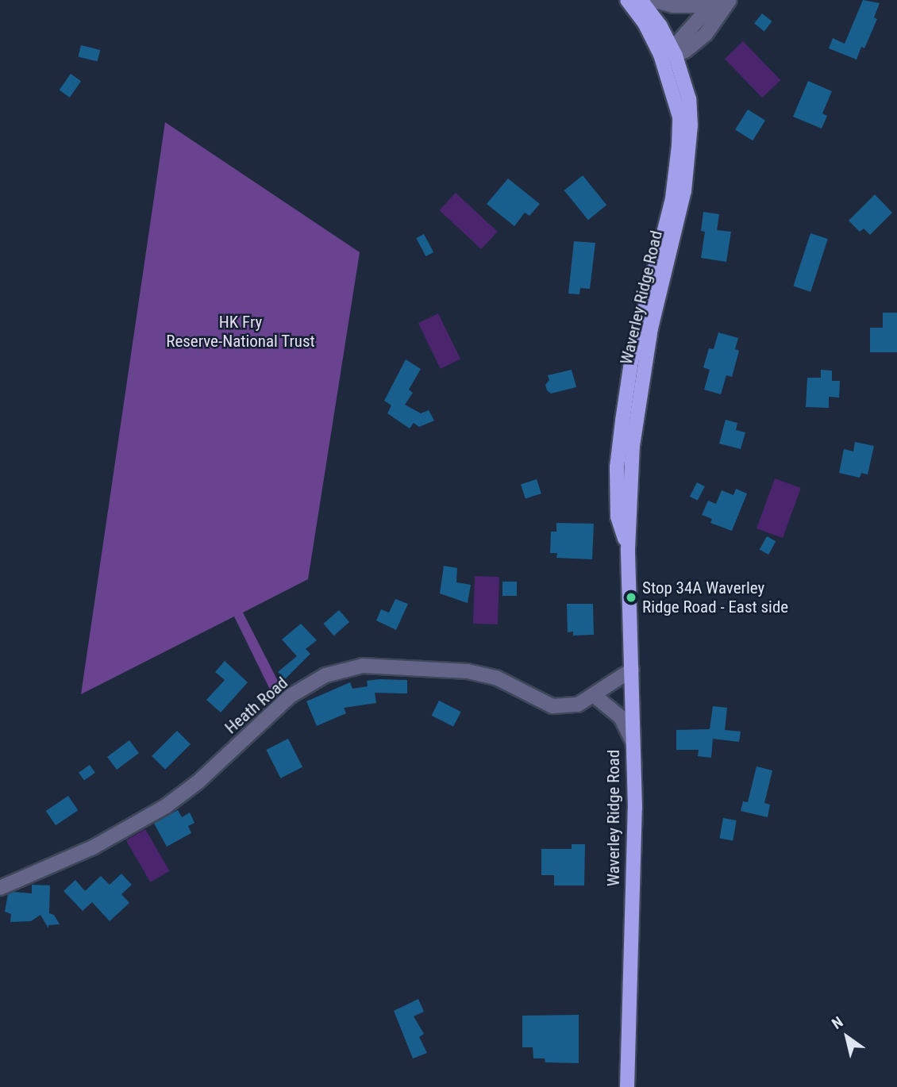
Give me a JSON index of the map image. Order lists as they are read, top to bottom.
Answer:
{
  "streets": {
    "main road": ["Waverley Ridge Road"],
    "street": ["Heath Road"]
  },
  "crossings": [
    ["Waverley Ridge Road", "Heath Road"]
  ],
  "parks": ["HK Fry Reserve-National Trust"],
  "places": ["Stop 34A Waverley Ridge Road - East side"],
  "north": "top left"
}
